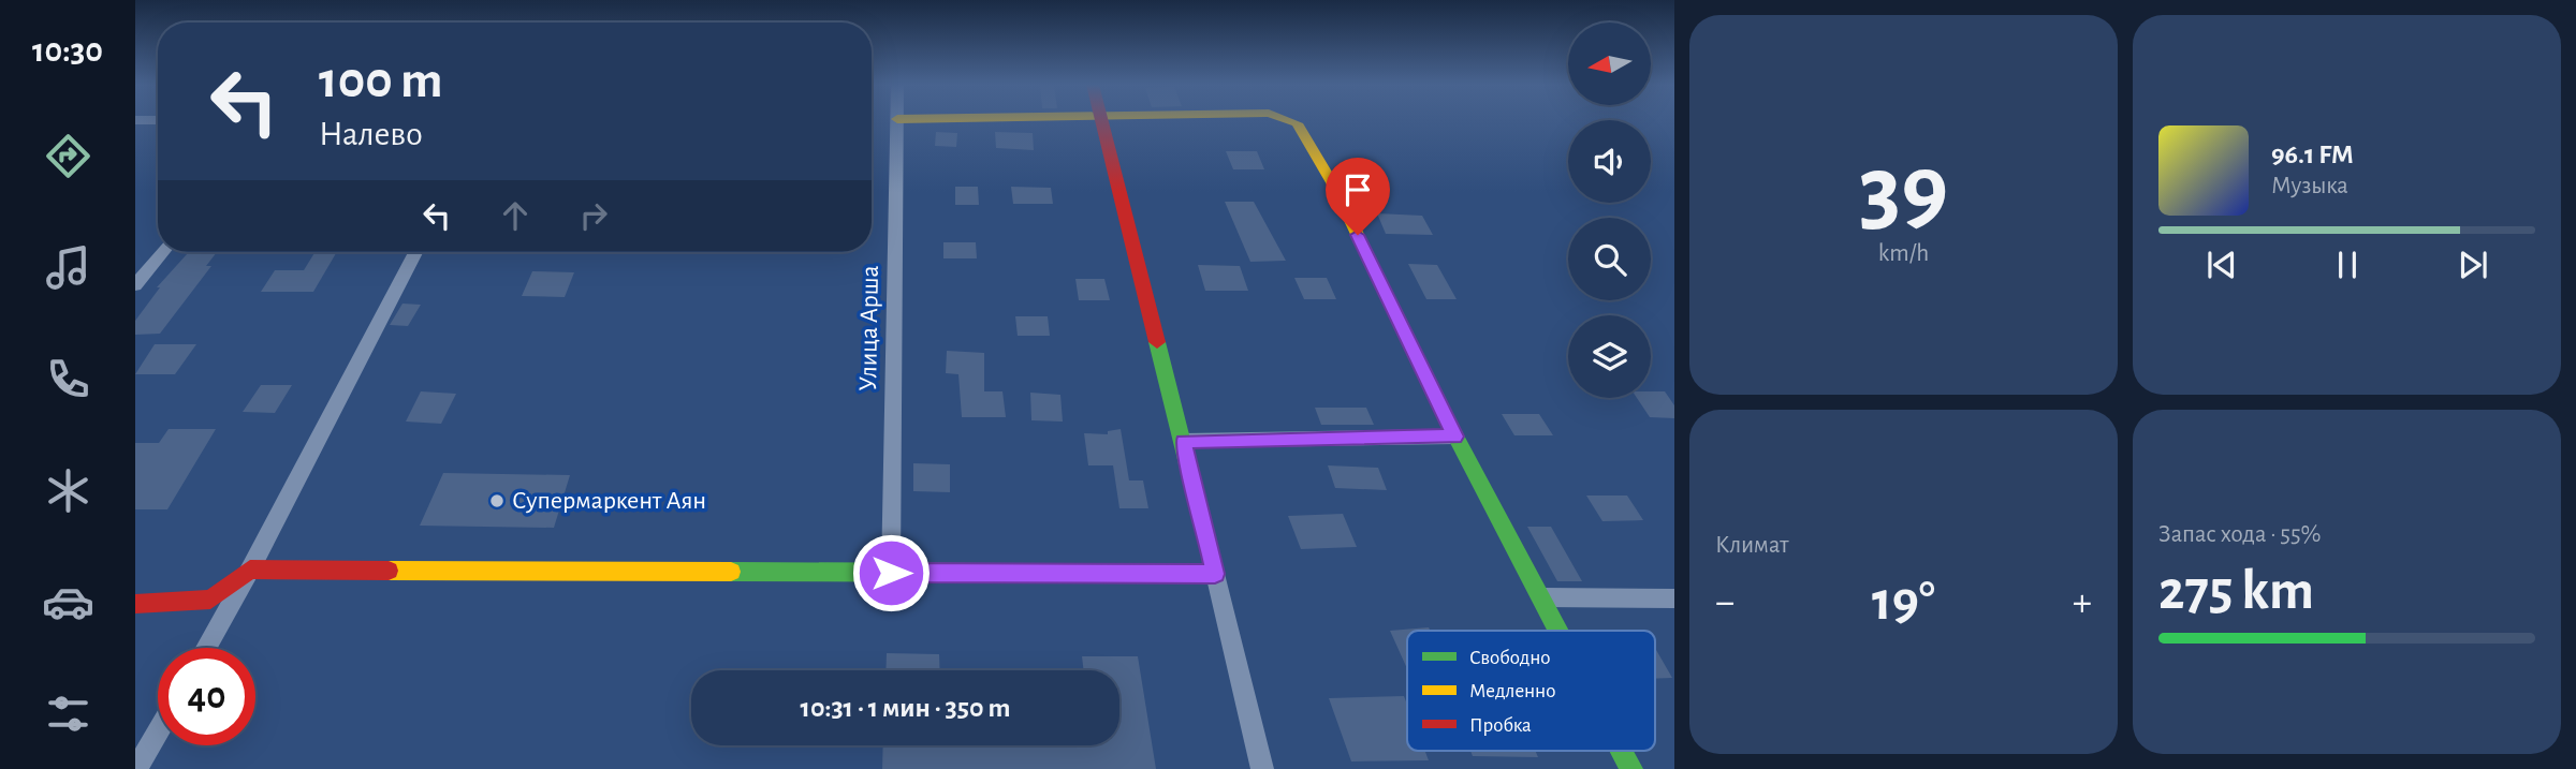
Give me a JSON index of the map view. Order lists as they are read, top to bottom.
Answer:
{
  "streets": {
    "street": ["Улица Арша"]
  },
  "places": ["Супермаркент Аян"],
  "legend": ["Свободно", "Медленно", "Пробка"],
  "north": "left",
  "page": {
    "tabs": "10:30",
    "tile": [
      ["39", "km/h"],
      "Климат",
      ["Запас хода · 55%", "275 km"]
    ],
    "turn": ["100 m", "Налево"],
    "song": ["96.1 FM", "Музыка"],
    "heat": ["−", "19°", "+"],
    "limit": "40",
    "trip": "10:31 · 1 мин · 350 m"
  }
}
